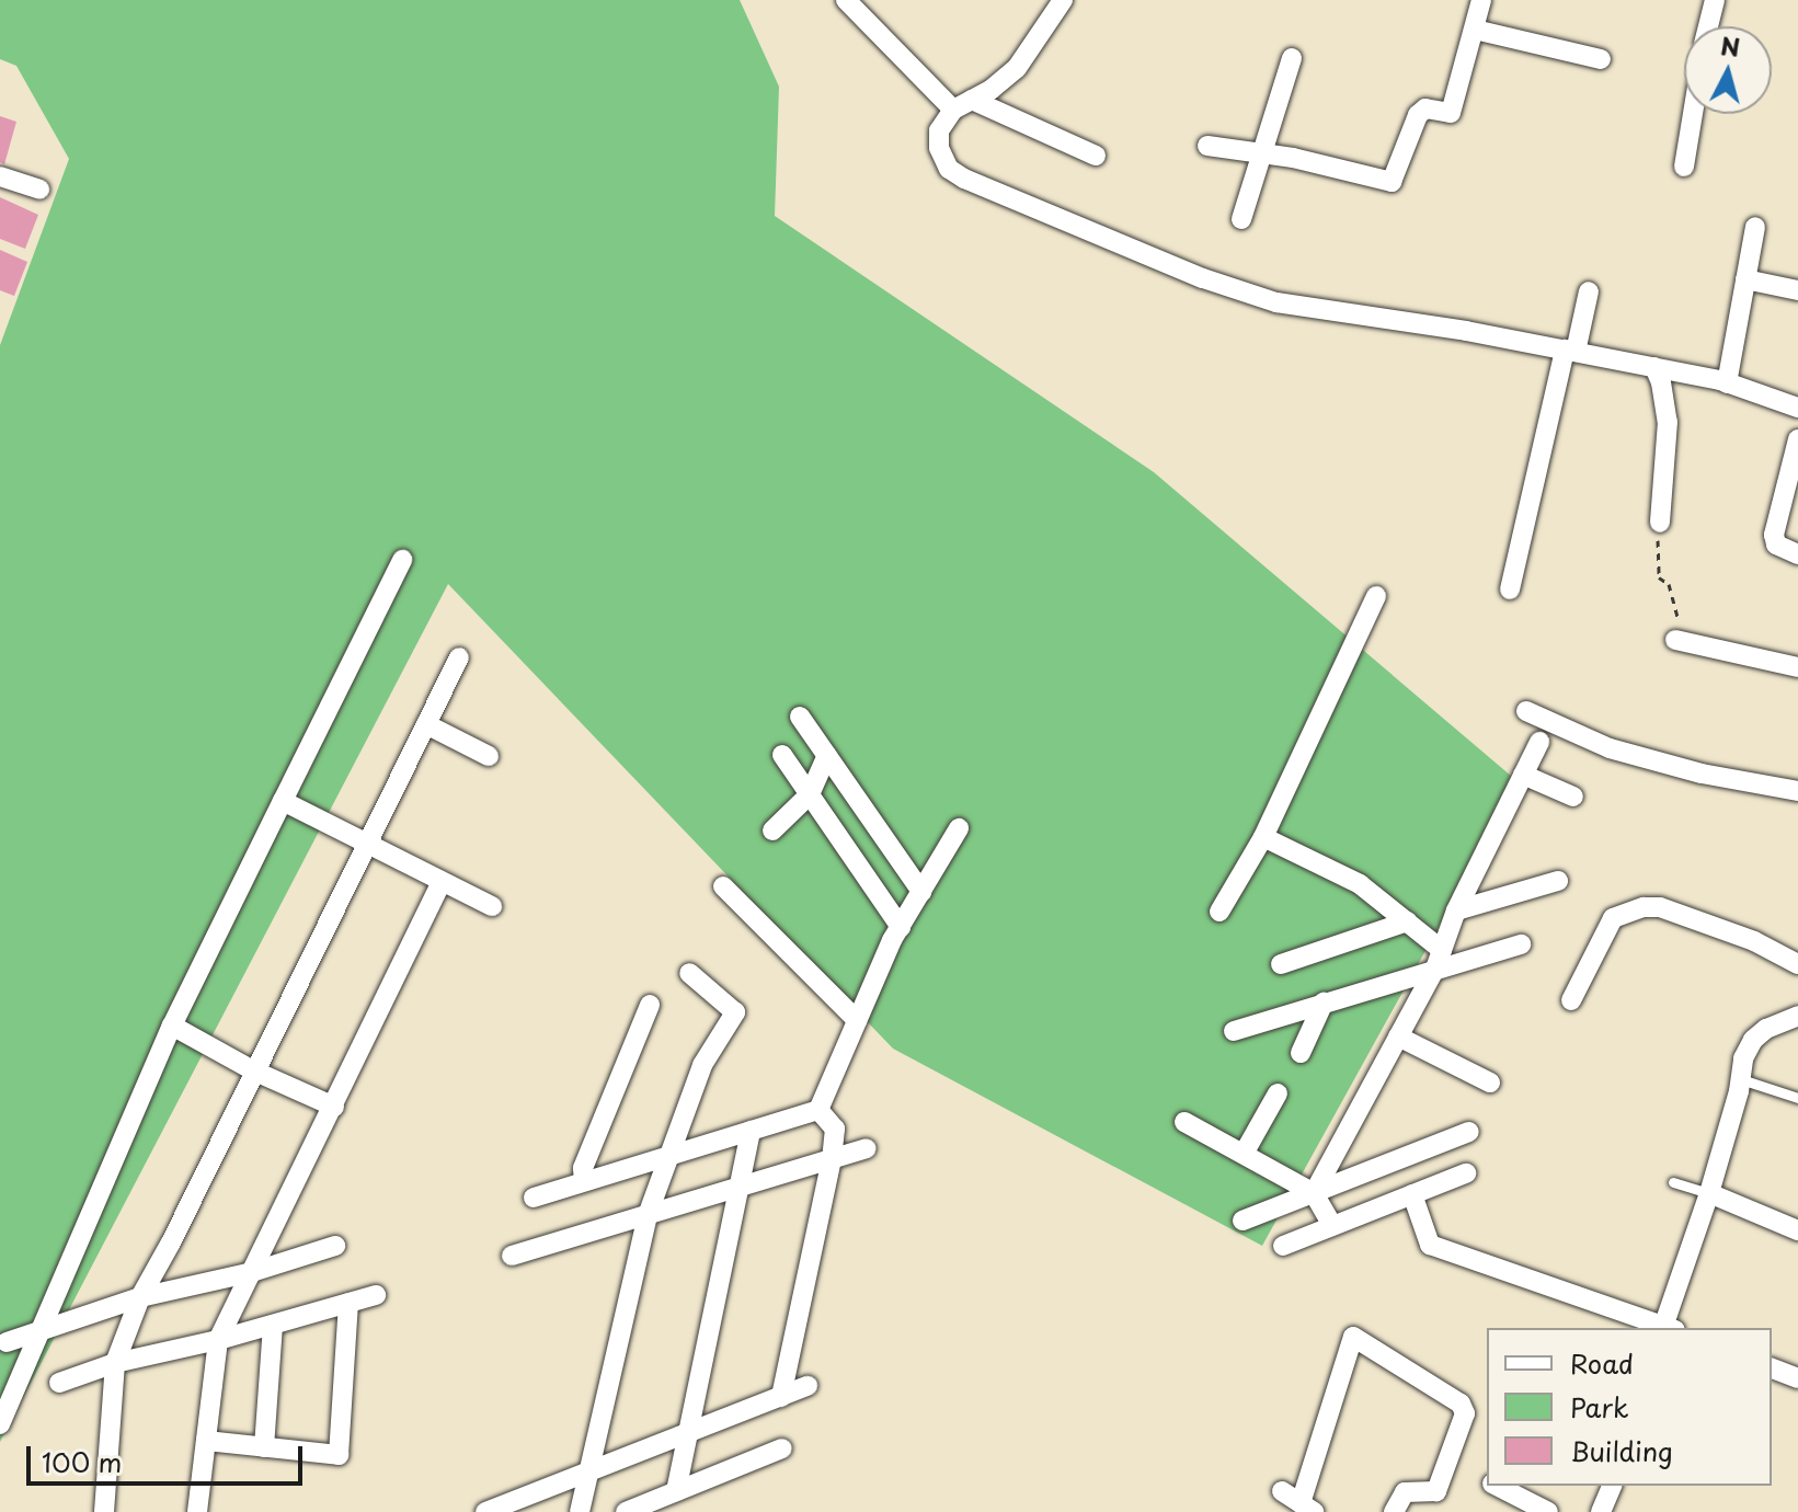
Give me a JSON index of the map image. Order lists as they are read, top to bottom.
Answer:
{
  "legend": ["Road", "Park", "Building"],
  "scale_bar": "100 m",
  "north": "top"
}
